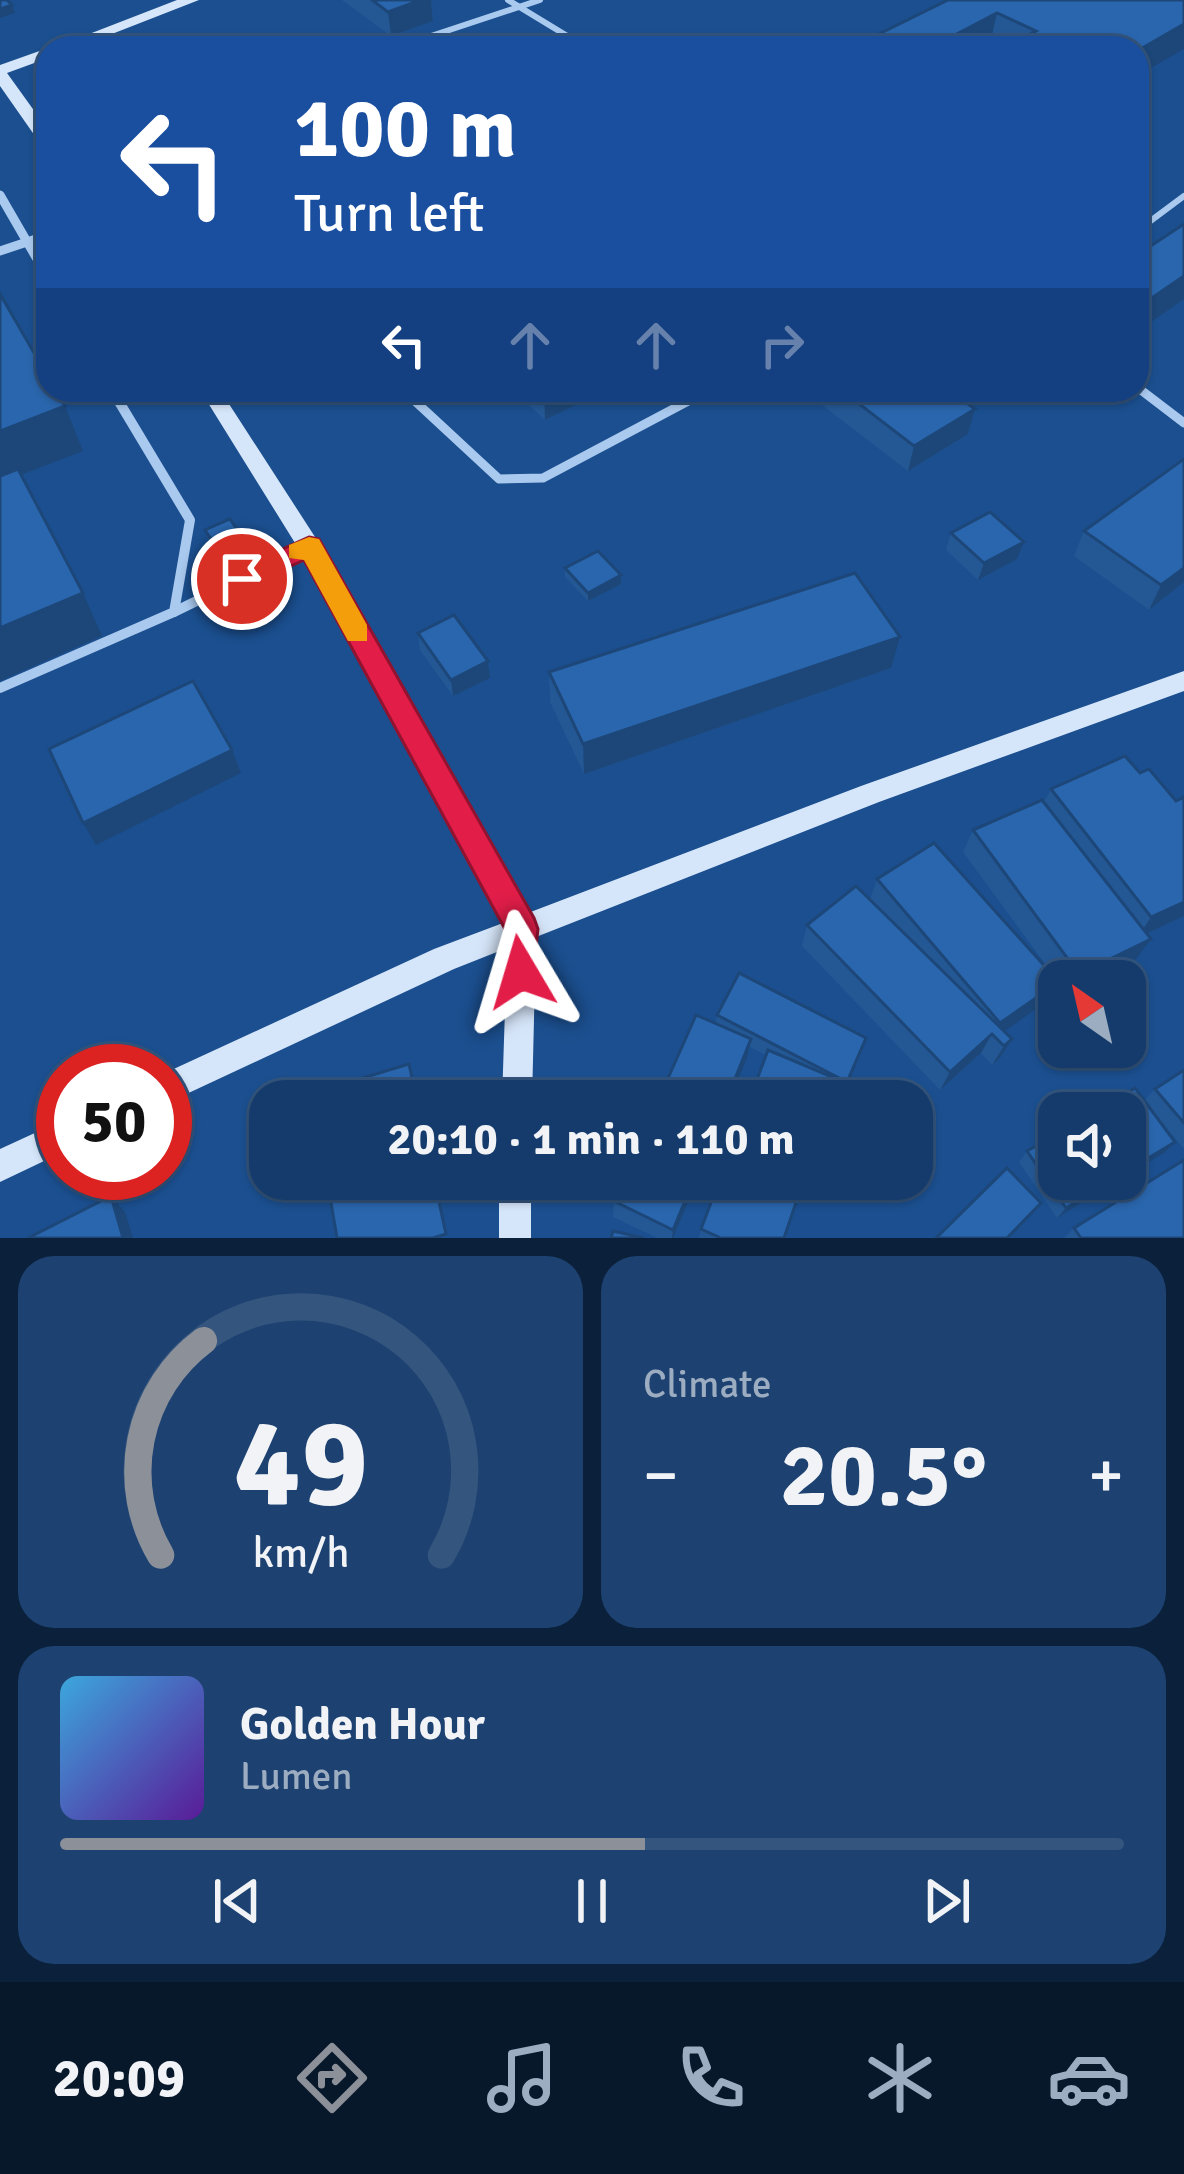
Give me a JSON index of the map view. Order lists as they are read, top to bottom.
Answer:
{
  "north": "top left",
  "page": {
    "turn": ["100 m", "Turn left"],
    "limit": "50",
    "trip": "20:10 · 1 min · 110 m",
    "tile": "Climate",
    "heat": ["−", "20.5°", "+"],
    "song": ["Golden Hour", "Lumen"],
    "tabs": "20:09",
    "gauge": ["49", "km/h"]
  }
}
